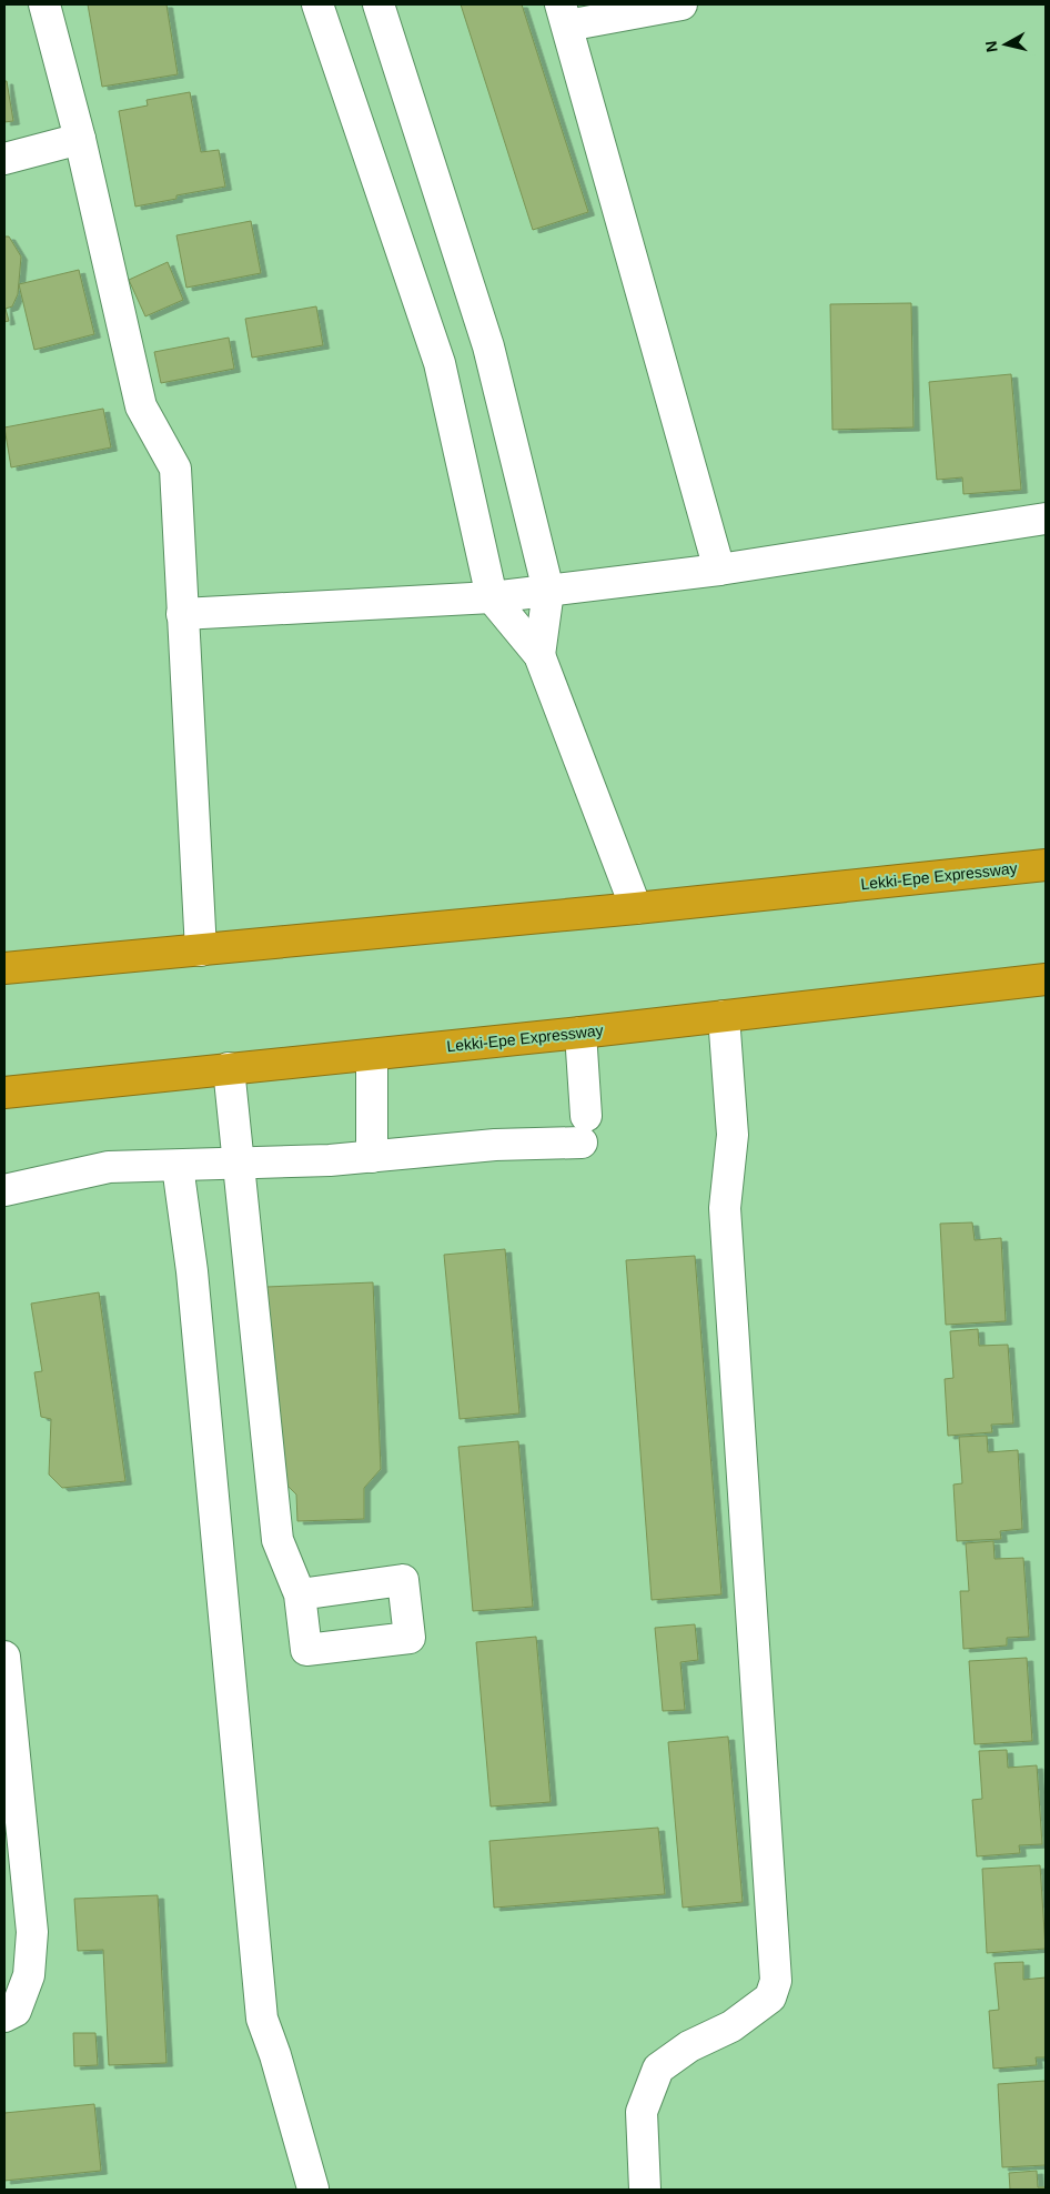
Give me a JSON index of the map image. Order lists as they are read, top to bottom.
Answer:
{
  "streets": {
    "highway": ["Lekki-Epe Expressway"]
  },
  "north": "left"
}
